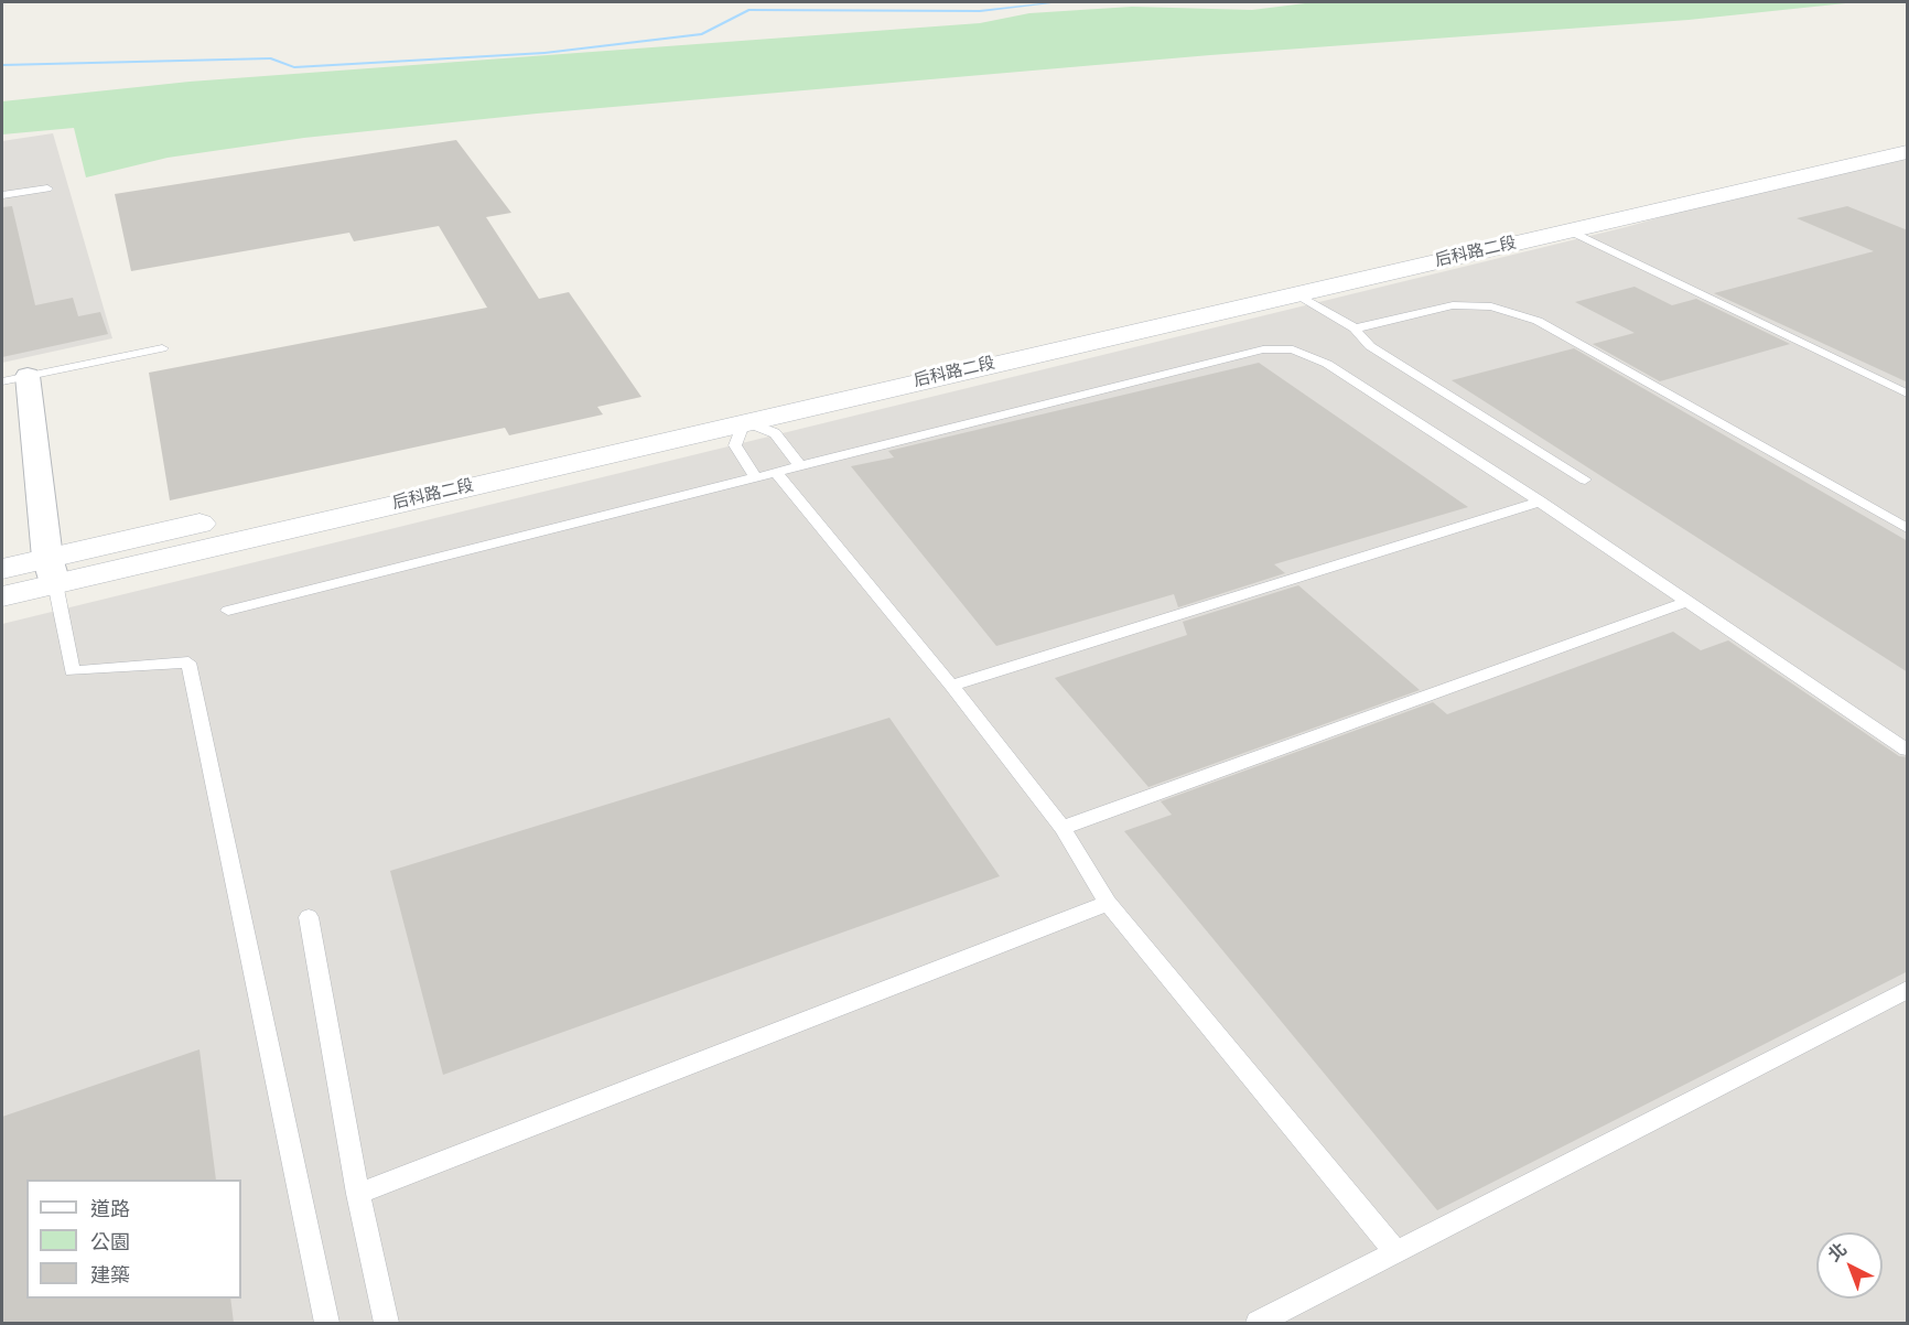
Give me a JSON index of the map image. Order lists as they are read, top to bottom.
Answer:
{
  "streets": {
    "street": ["后科路二段"]
  },
  "legend": ["道路", "公園", "建築"],
  "north": "top left"
}
